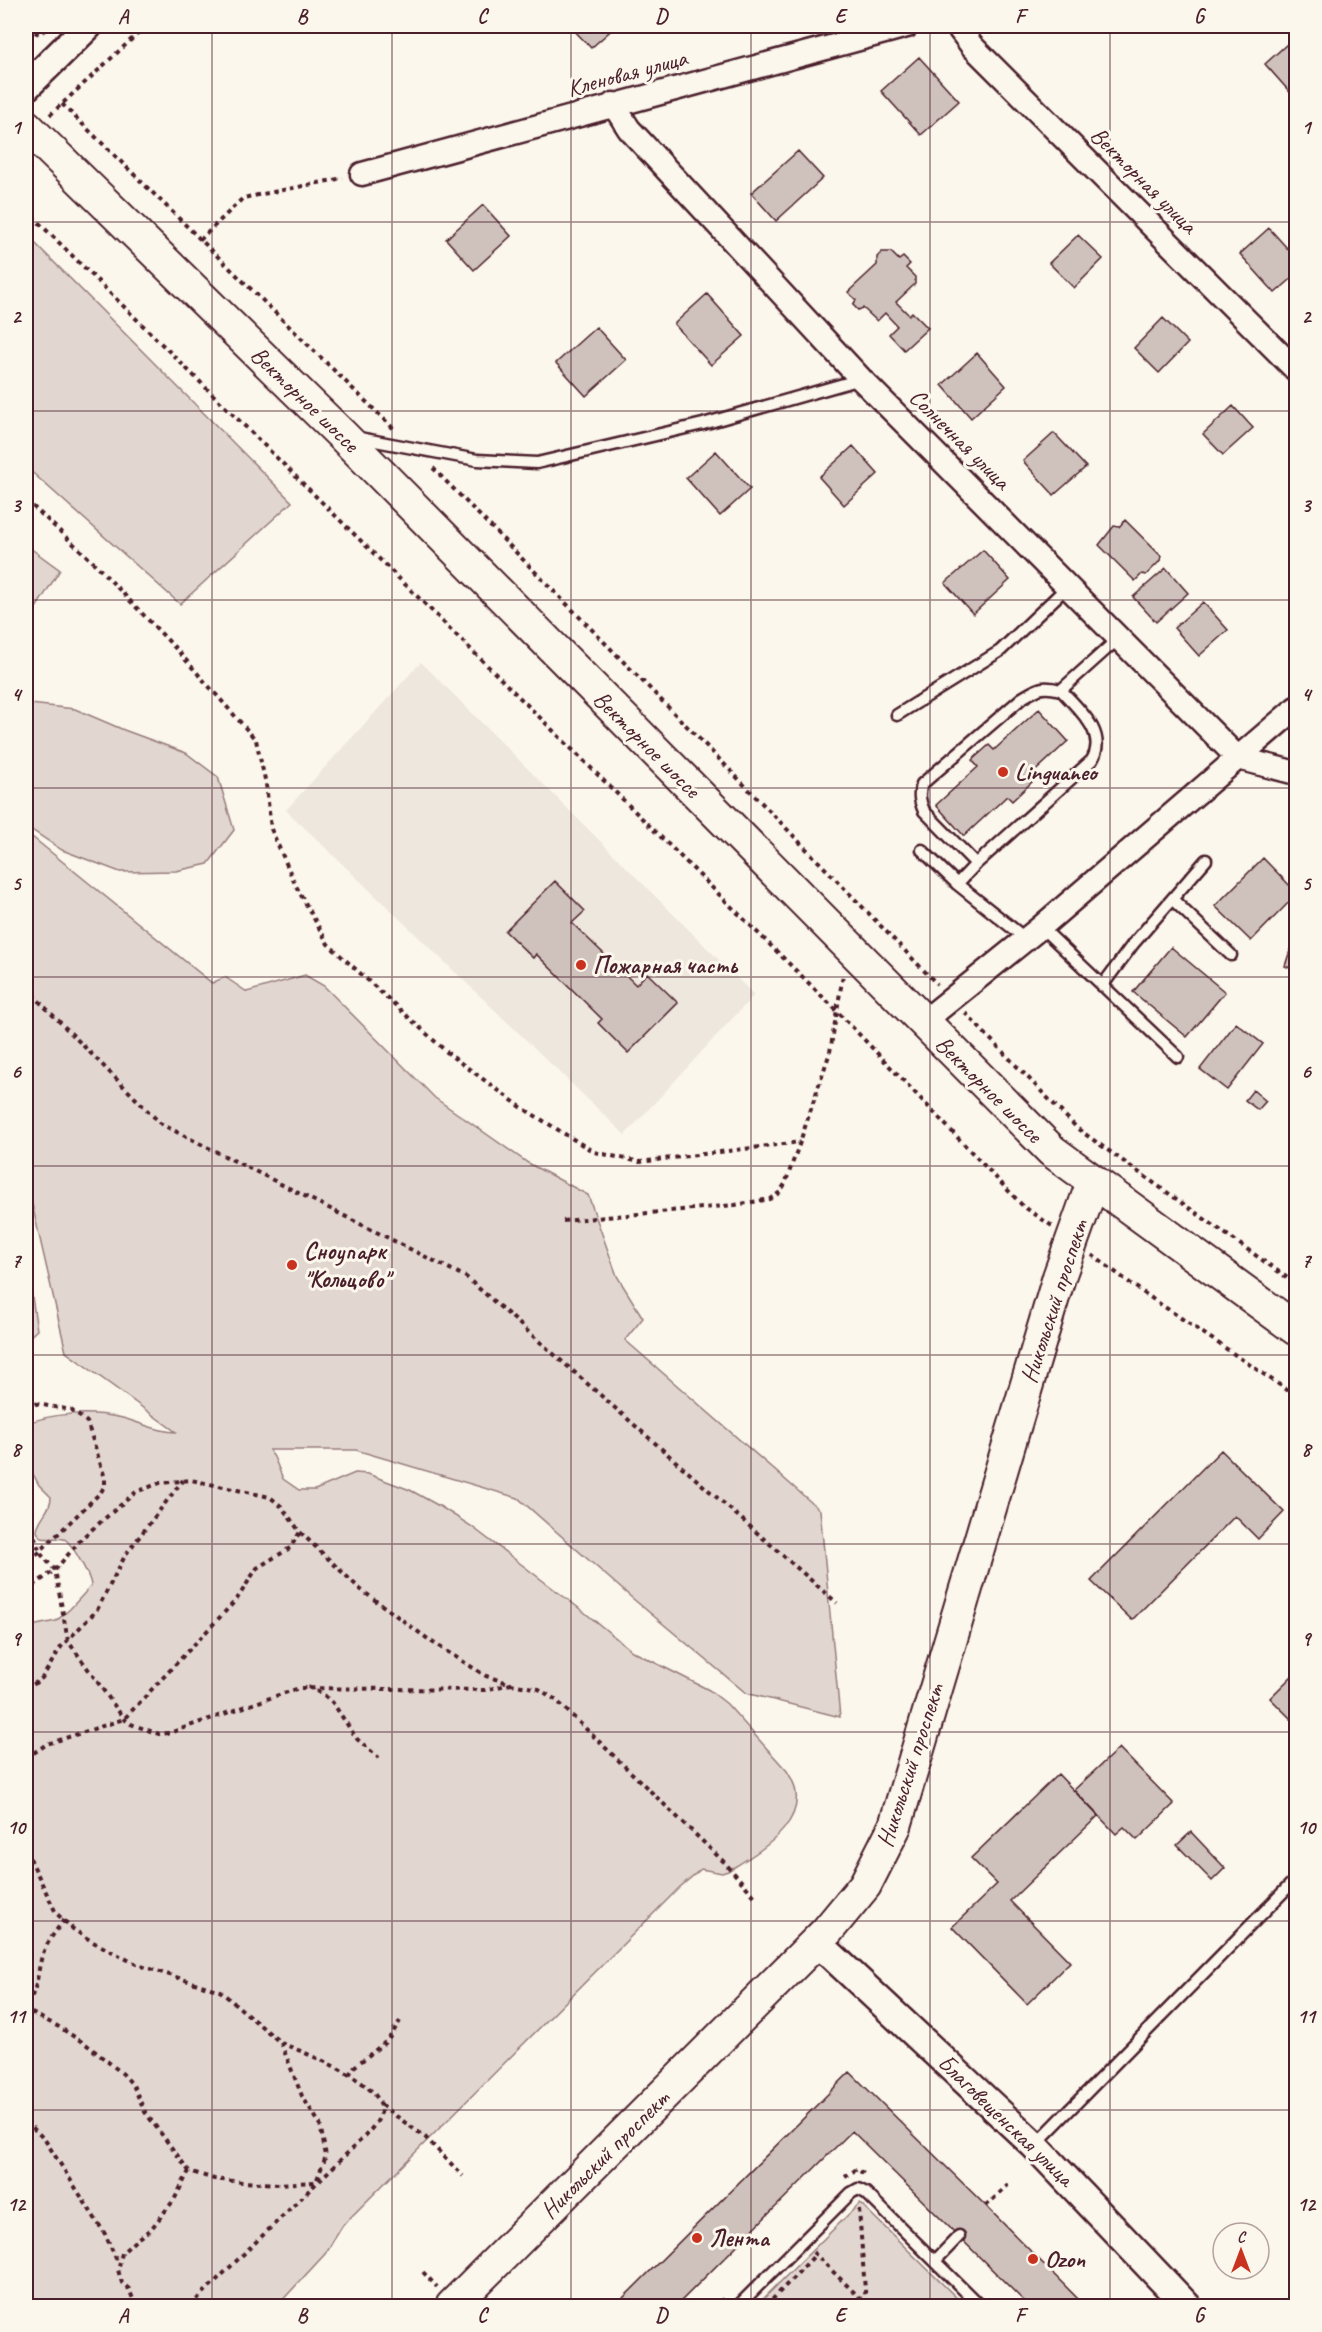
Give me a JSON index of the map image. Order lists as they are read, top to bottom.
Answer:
{
  "streets": {
    "main road": ["Векторное шоссе", "Никольский проспект"],
    "street": [
      "Кленовая улица",
      "Векторная улица",
      "Солнечная улица",
      "Благовещенская улица"
    ]
  },
  "crossings": [
    ["Кленовая улица", "Солнечная улица"],
    ["Векторное шоссе", "Никольский проспект"],
    ["Никольский проспект", "Благовещенская улица"]
  ],
  "places": [
    "Linguaneo",
    "Пожарная часть",
    "Сноупарк \"Кольцово\"",
    "Лента",
    "Ozon"
  ],
  "north": "top",
  "grid": {
    "columns": [
      "A",
      "B",
      "C",
      "D",
      "E",
      "F",
      "G"
    ],
    "rows": [
      "1",
      "2",
      "3",
      "4",
      "5",
      "6",
      "7",
      "8",
      "9",
      "10",
      "11",
      "12"
    ]
  }
}
